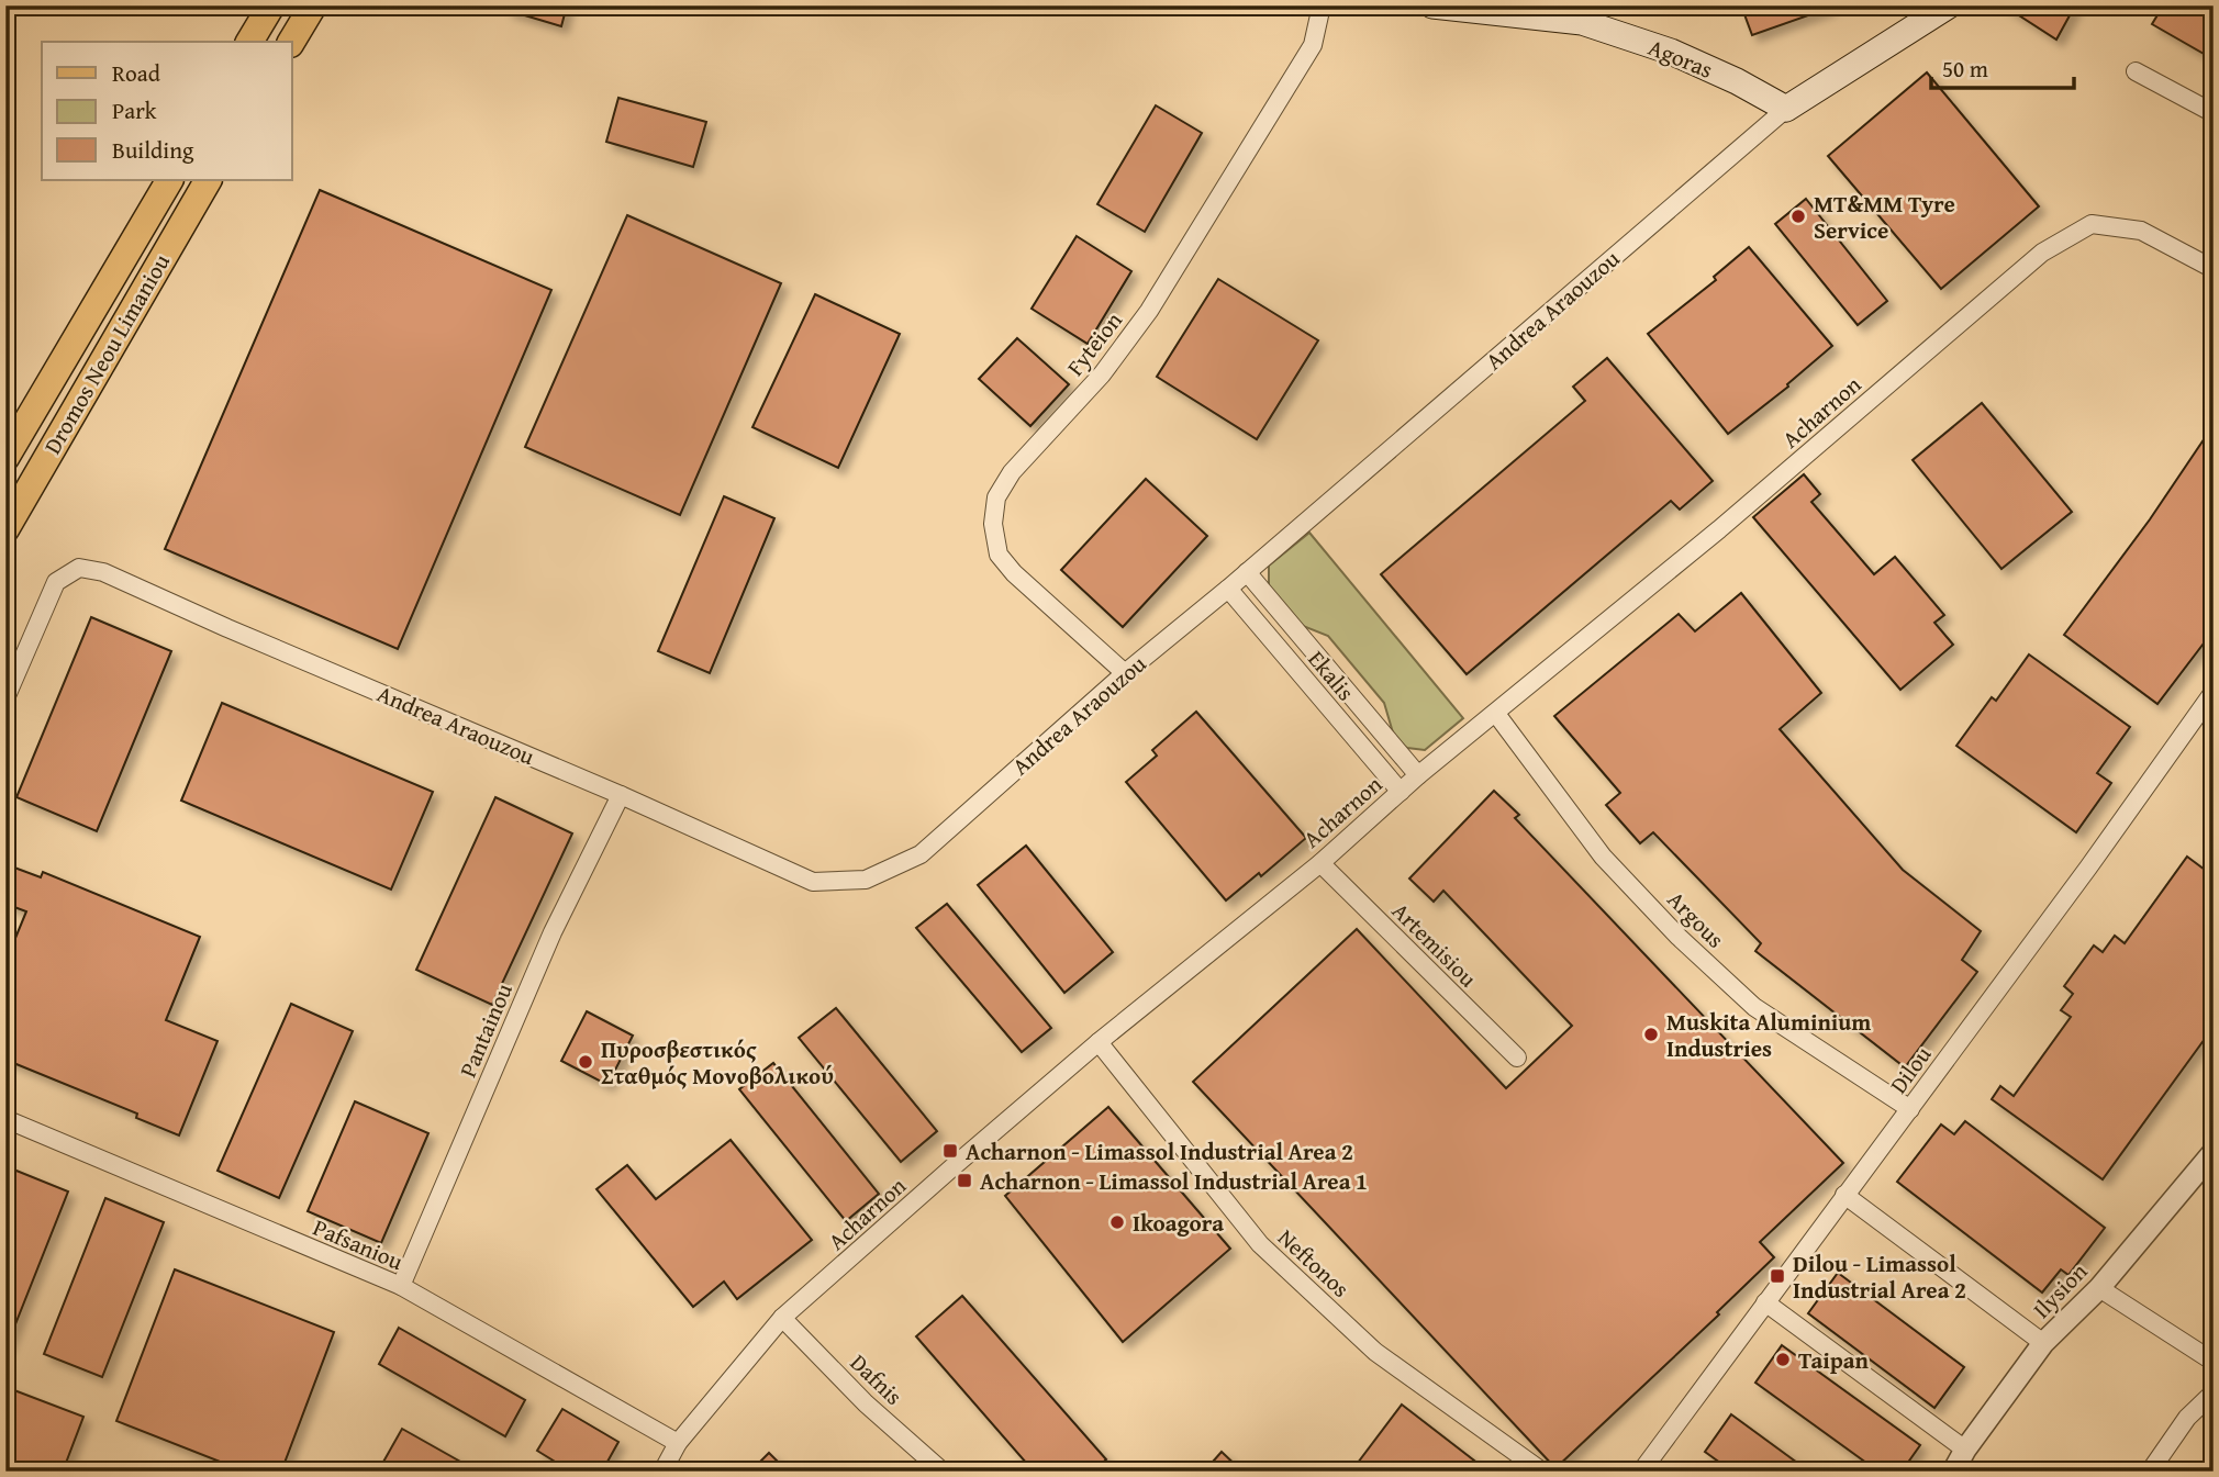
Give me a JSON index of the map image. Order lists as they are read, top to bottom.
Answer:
{
  "streets": {
    "main road": ["Agoras", "Andrea Araouzou", "Dromos Neou Limaniou"],
    "street": [
      "Fyteion",
      "Acharnon",
      "Ekalis",
      "Argous",
      "Artemisiou",
      "Pantainou",
      "Dilou",
      "Pafsaniou",
      "Neftonos",
      "Ilysion",
      "Dafnis"
    ]
  },
  "crossings": [
    ["Agoras", "Andrea Araouzou"],
    ["Andrea Araouzou", "Fyteion"],
    ["Andrea Araouzou", "Ekalis"],
    ["Andrea Araouzou", "Pantainou"],
    ["Acharnon", "Ekalis"],
    ["Acharnon", "Argous"],
    ["Acharnon", "Artemisiou"],
    ["Acharnon", "Pafsaniou"],
    ["Acharnon", "Neftonos"],
    ["Acharnon", "Dafnis"],
    ["Argous", "Dilou"],
    ["Pantainou", "Pafsaniou"]
  ],
  "places": {
    "other": [
      "MT&MM Tyre Service",
      "Muskita Aluminium Industries",
      "Πυροσβεστικός Σταθμός Μονοβολικού",
      "Ikoagora",
      "Taipan"
    ],
    "transit": ["Acharnon - Limassol Industrial Area 2", "Acharnon - Limassol Industrial Area 1", "Dilou - Limassol Industrial Area 2"]
  },
  "legend": ["Road", "Park", "Building"],
  "scale_bar": "50 m"
}
